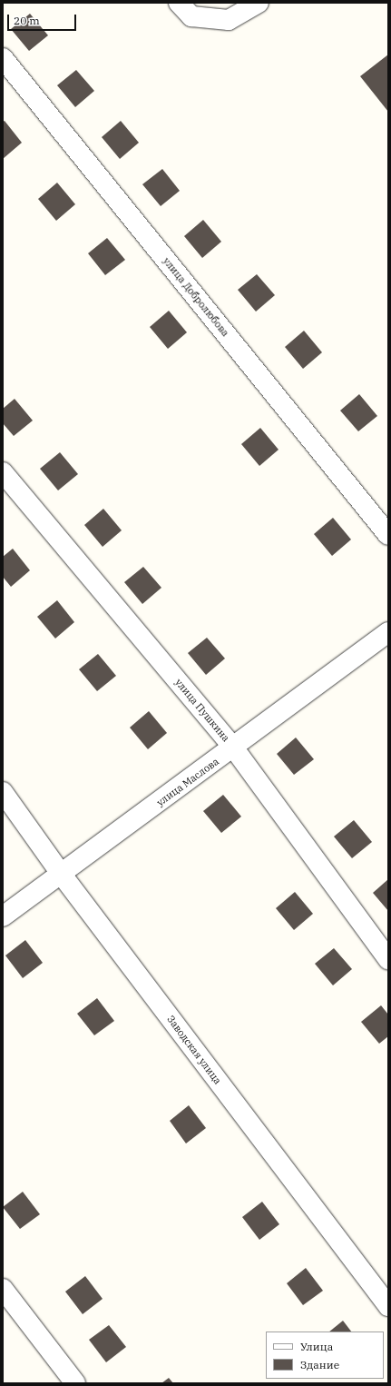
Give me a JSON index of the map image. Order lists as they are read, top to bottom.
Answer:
{
  "streets": {
    "street": [
      "улица Добролюбова",
      "улица Пушкина",
      "улица Маслова",
      "Заводская улица"
    ]
  },
  "crossings": [
    ["улица Пушкина", "улица Маслова"],
    ["улица Маслова", "Заводская улица"]
  ],
  "legend": ["Улица", "Здание"],
  "scale_bar": "20 m"
}
